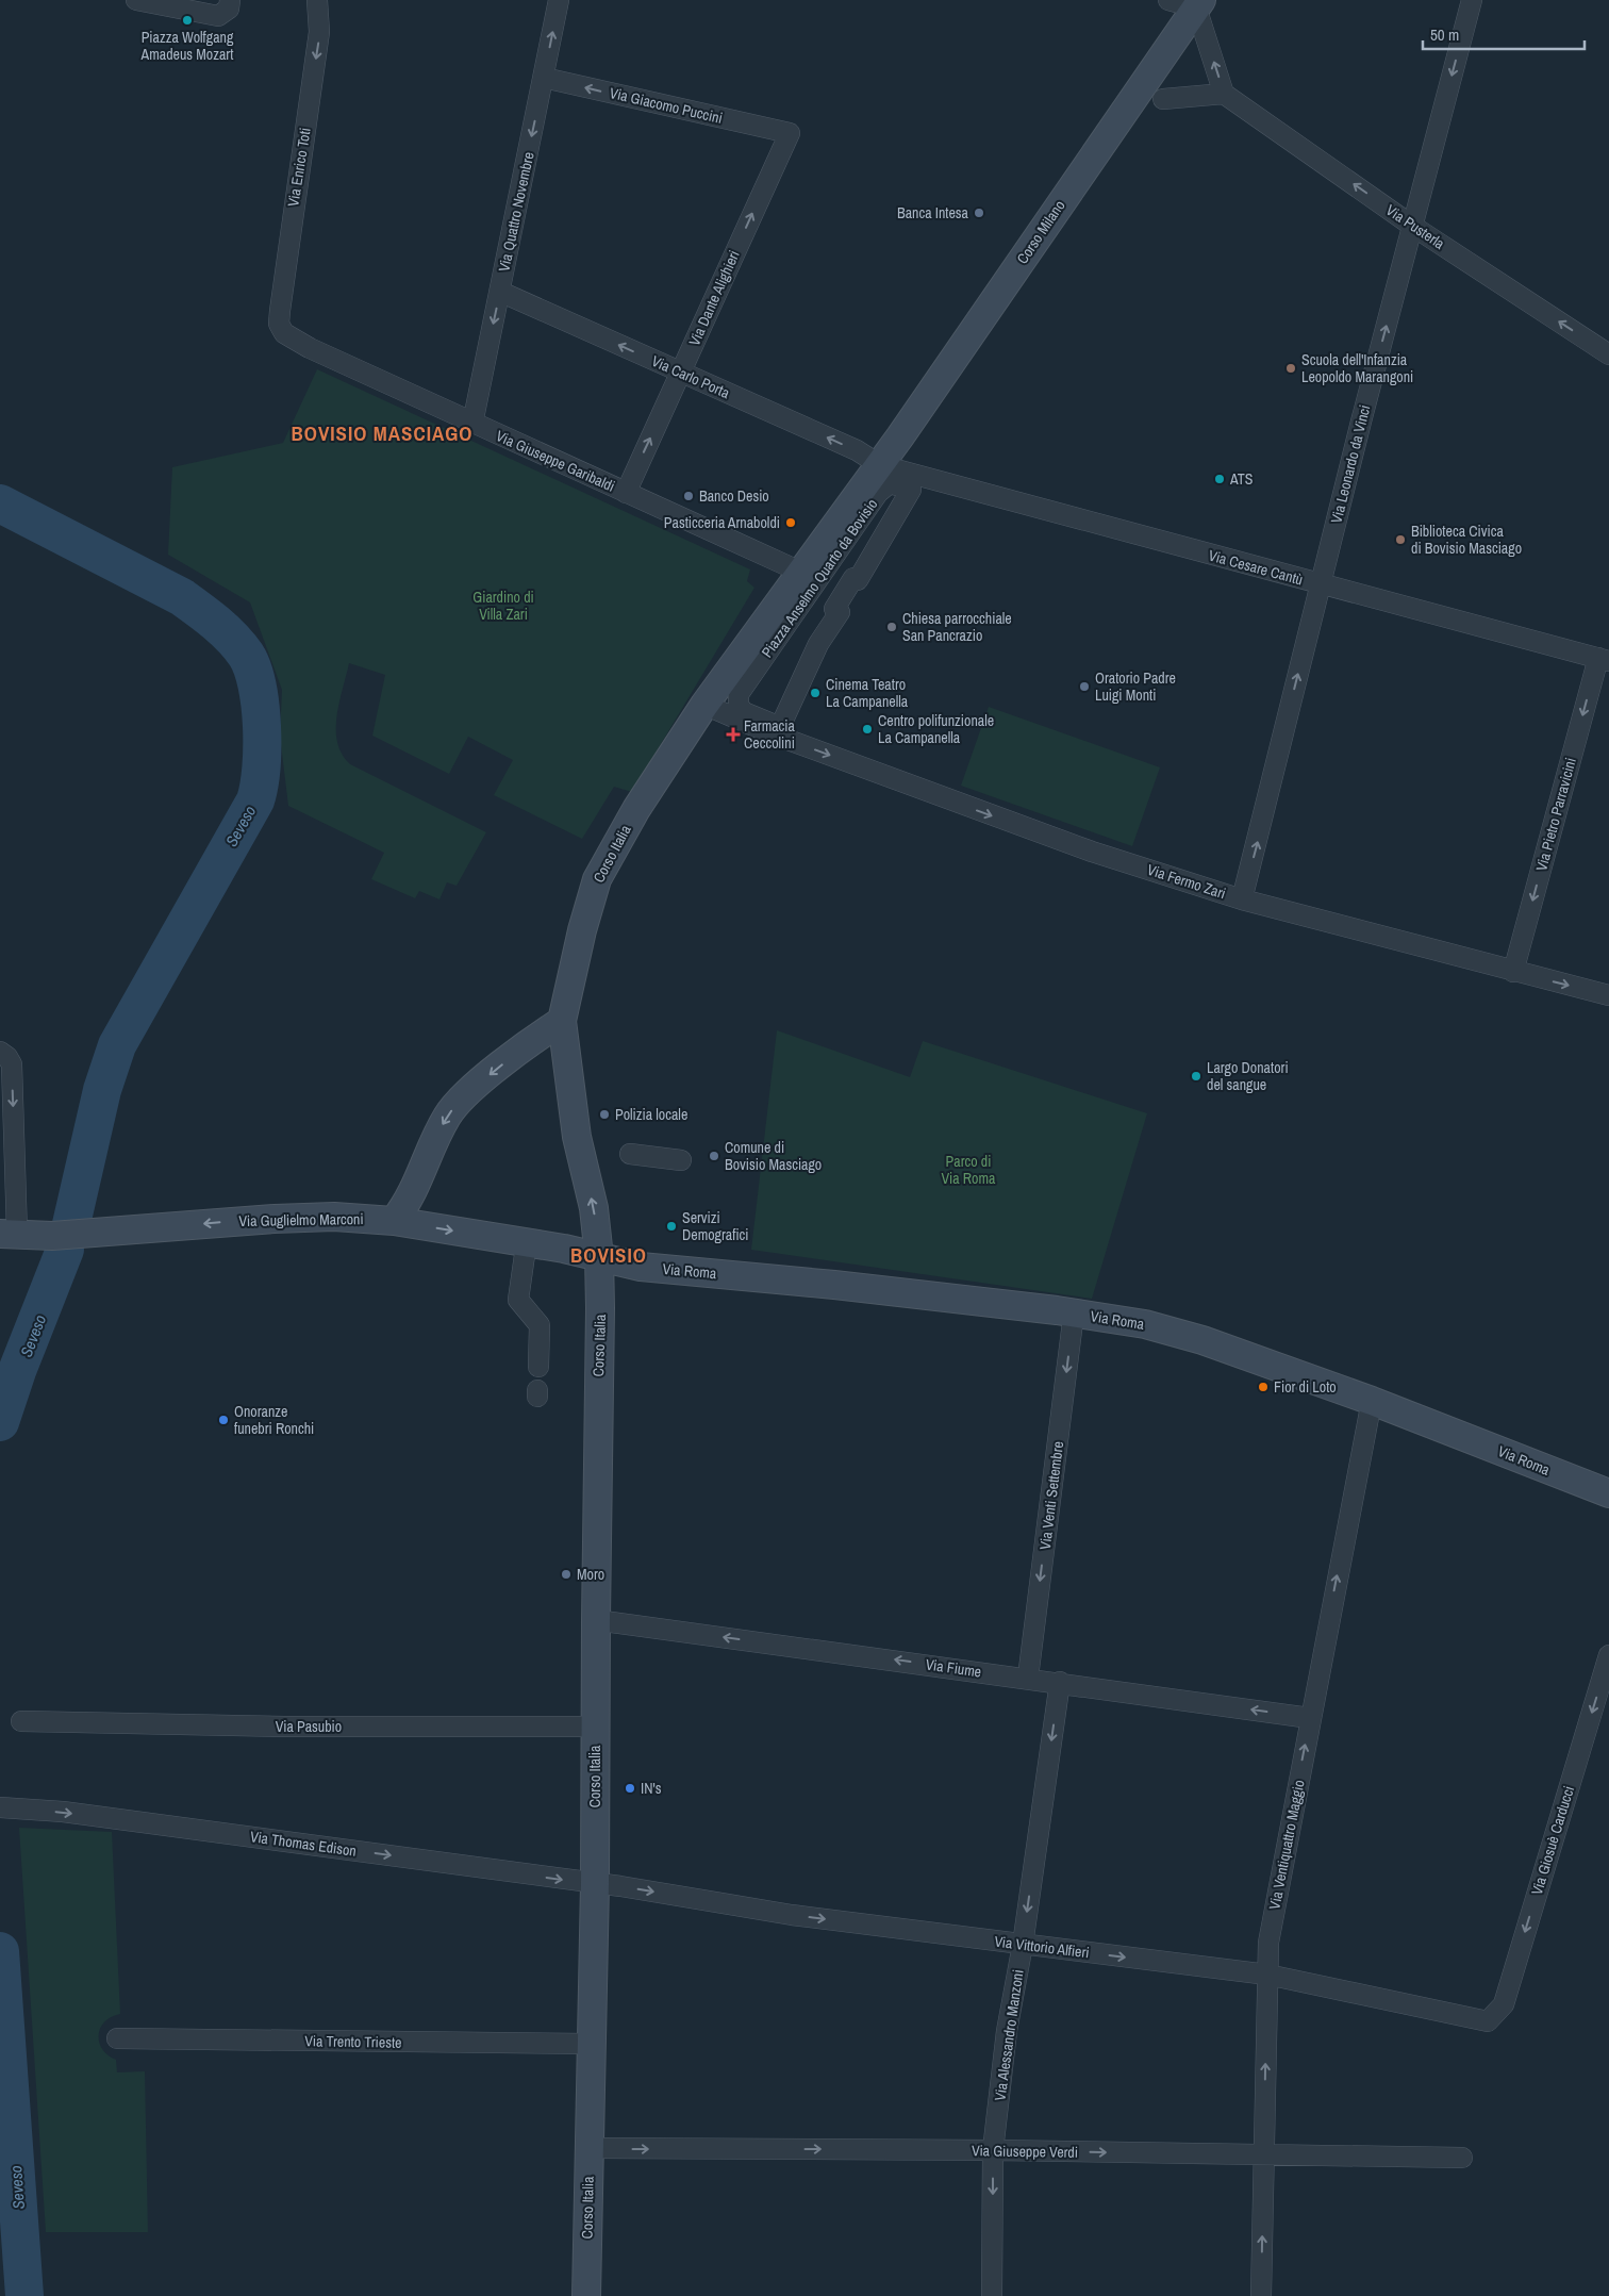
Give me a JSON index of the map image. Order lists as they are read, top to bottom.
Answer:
{
  "streets": {
    "street": [
      "Via Giacomo Puccini",
      "Via Enrico Toti",
      "Via Quattro Novembre",
      "Via Pusterla",
      "Corso Milano",
      "Via Dante Alighieri",
      "Via Carlo Porta",
      "Via Giuseppe Garibaldi",
      "Via Leonardo da Vinci",
      "Via Cesare Cantù",
      "Piazza Anselmo Quarto da Bovisio",
      "Via Pietro Parravicini",
      "Corso Italia",
      "Via Fermo Zari",
      "Via Guglielmo Marconi",
      "Via Roma",
      "Via Venti Settembre",
      "Via Fiume",
      "Via Pasubio",
      "Via Giosuè Carducci",
      "Via Thomas Edison",
      "Via Ventiquattro Maggio",
      "Via Vittorio Alfieri",
      "Via Alessandro Manzoni",
      "Via Trento Trieste",
      "Via Giuseppe Verdi"
    ]
  },
  "crossings": [
    ["Via Giacomo Puccini", "Via Quattro Novembre"],
    ["Via Giacomo Puccini", "Via Dante Alighieri"],
    ["Via Enrico Toti", "Via Giuseppe Garibaldi"],
    ["Via Quattro Novembre", "Via Carlo Porta"],
    ["Via Quattro Novembre", "Via Giuseppe Garibaldi"],
    ["Via Pusterla", "Via Leonardo da Vinci"],
    ["Corso Milano", "Via Carlo Porta"],
    ["Corso Milano", "Via Cesare Cantù"],
    ["Corso Milano", "Piazza Anselmo Quarto da Bovisio"],
    ["Via Dante Alighieri", "Via Carlo Porta"],
    ["Via Dante Alighieri", "Via Giuseppe Garibaldi"],
    ["Via Carlo Porta", "Via Cesare Cantù"],
    ["Via Carlo Porta", "Piazza Anselmo Quarto da Bovisio"],
    ["Via Giuseppe Garibaldi", "Piazza Anselmo Quarto da Bovisio"],
    ["Via Leonardo da Vinci", "Via Cesare Cantù"],
    ["Via Leonardo da Vinci", "Via Fermo Zari"],
    ["Via Cesare Cantù", "Piazza Anselmo Quarto da Bovisio"],
    ["Via Cesare Cantù", "Via Pietro Parravicini"],
    ["Piazza Anselmo Quarto da Bovisio", "Corso Italia"],
    ["Piazza Anselmo Quarto da Bovisio", "Via Fermo Zari"],
    ["Via Pietro Parravicini", "Via Fermo Zari"],
    ["Corso Italia", "Via Guglielmo Marconi"],
    ["Corso Italia", "Via Roma"],
    ["Corso Italia", "Via Fiume"],
    ["Corso Italia", "Via Pasubio"],
    ["Corso Italia", "Via Thomas Edison"],
    ["Corso Italia", "Via Vittorio Alfieri"],
    ["Corso Italia", "Via Trento Trieste"],
    ["Corso Italia", "Via Giuseppe Verdi"],
    ["Via Guglielmo Marconi", "Via Roma"],
    ["Via Roma", "Via Venti Settembre"],
    ["Via Roma", "Via Ventiquattro Maggio"],
    ["Via Venti Settembre", "Via Fiume"],
    ["Via Fiume", "Via Ventiquattro Maggio"],
    ["Via Fiume", "Via Alessandro Manzoni"],
    ["Via Giosuè Carducci", "Via Vittorio Alfieri"],
    ["Via Thomas Edison", "Via Vittorio Alfieri"],
    ["Via Ventiquattro Maggio", "Via Vittorio Alfieri"],
    ["Via Ventiquattro Maggio", "Via Giuseppe Verdi"],
    ["Via Vittorio Alfieri", "Via Alessandro Manzoni"],
    ["Via Alessandro Manzoni", "Via Giuseppe Verdi"]
  ],
  "one_way": [
    "Via Giacomo Puccini",
    "Via Enrico Toti",
    "Via Pusterla",
    "Via Dante Alighieri",
    "Via Carlo Porta",
    "Via Pietro Parravicini",
    "Via Fermo Zari",
    "Via Venti Settembre",
    "Via Fiume",
    "Via Giosuè Carducci",
    "Via Thomas Edison",
    "Via Ventiquattro Maggio",
    "Via Vittorio Alfieri",
    "Via Alessandro Manzoni",
    "Via Giuseppe Verdi"
  ],
  "districts": ["BOVISIO MASCIAGO", "BOVISIO"],
  "water": ["Seveso"],
  "parks": ["Giardino di Villa Zari", "Parco di Via Roma"],
  "places": {
    "other": [
      "Piazza Wolfgang Amadeus Mozart",
      "Banca Intesa",
      "Scuola dell'Infanzia Leopoldo Marangoni",
      "ATS",
      "Banco Desio",
      "Pasticceria Arnaboldi",
      "Biblioteca Civica di Bovisio Masciago",
      "Chiesa parrocchiale San Pancrazio",
      "Oratorio Padre Luigi Monti",
      "Cinema Teatro La Campanella",
      "Centro polifunzionale La Campanella",
      "Largo Donatori del sangue",
      "Polizia locale",
      "Comune di Bovisio Masciago",
      "Servizi Demografici",
      "Fior di Loto",
      "Onoranze funebri Ronchi",
      "Moro",
      "IN's"
    ],
    "health": ["Farmacia Ceccolini"]
  },
  "scale_bar": "50 m"
}
